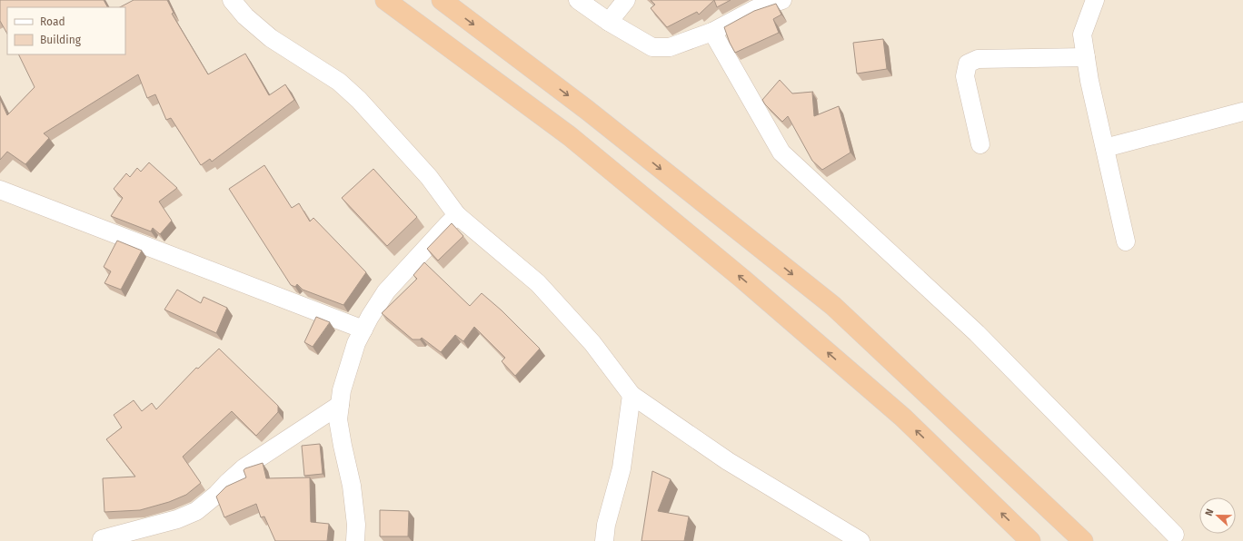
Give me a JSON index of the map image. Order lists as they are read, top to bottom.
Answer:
{
  "legend": ["Road", "Building"],
  "north": "left"
}
